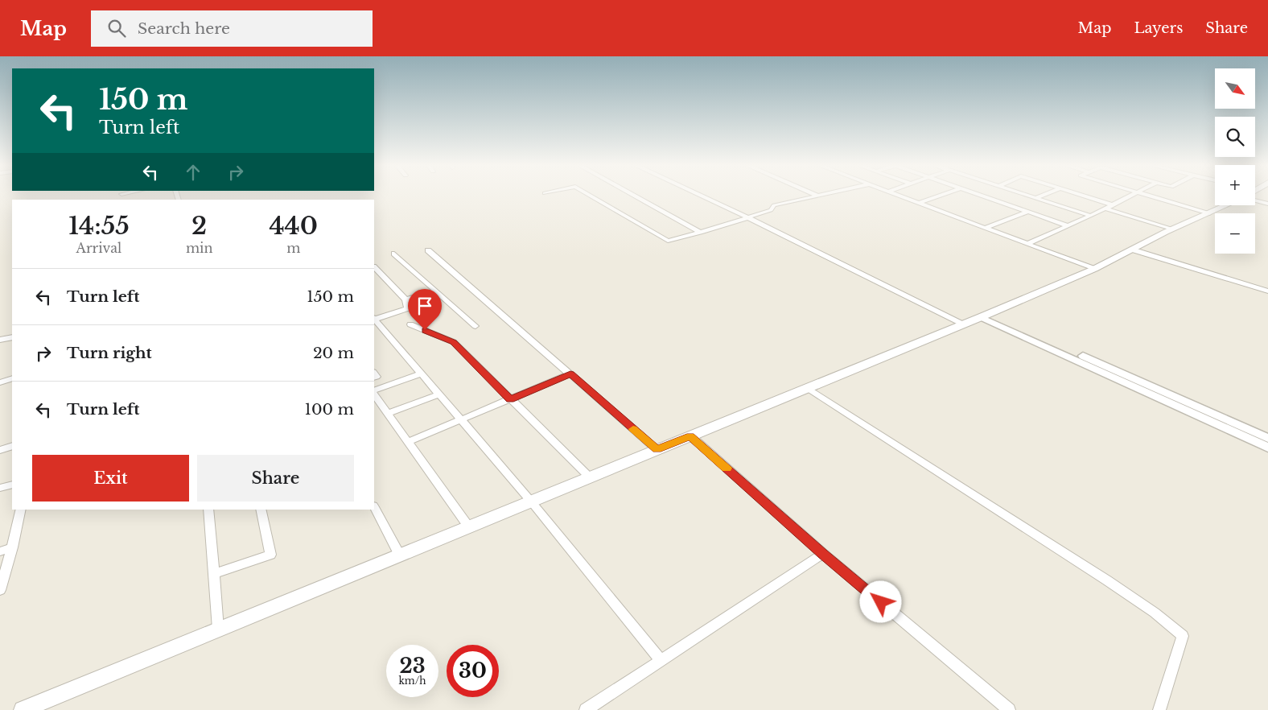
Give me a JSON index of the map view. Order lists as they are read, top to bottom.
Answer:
{
  "north": "bottom right",
  "page": {
    "header": "Map",
    "search": "Search here",
    "nav": ["Map", "Layers", "Share"],
    "map_buttons": ["+", "−"],
    "turn": ["150 m", "Turn left"],
    "eta": [
      "14:55",
      "Arrival",
      "2",
      "min",
      "440",
      "m"
    ],
    "list": [
      {
        "name": "Turn left",
        "value": "150 m"
      },
      {
        "name": "Turn right",
        "value": "20 m"
      },
      {
        "name": "Turn left",
        "value": "100 m"
      }
    ],
    "buttons": ["Exit", "Share"],
    "speed": "23 km/h",
    "limit": "30"
  }
}
